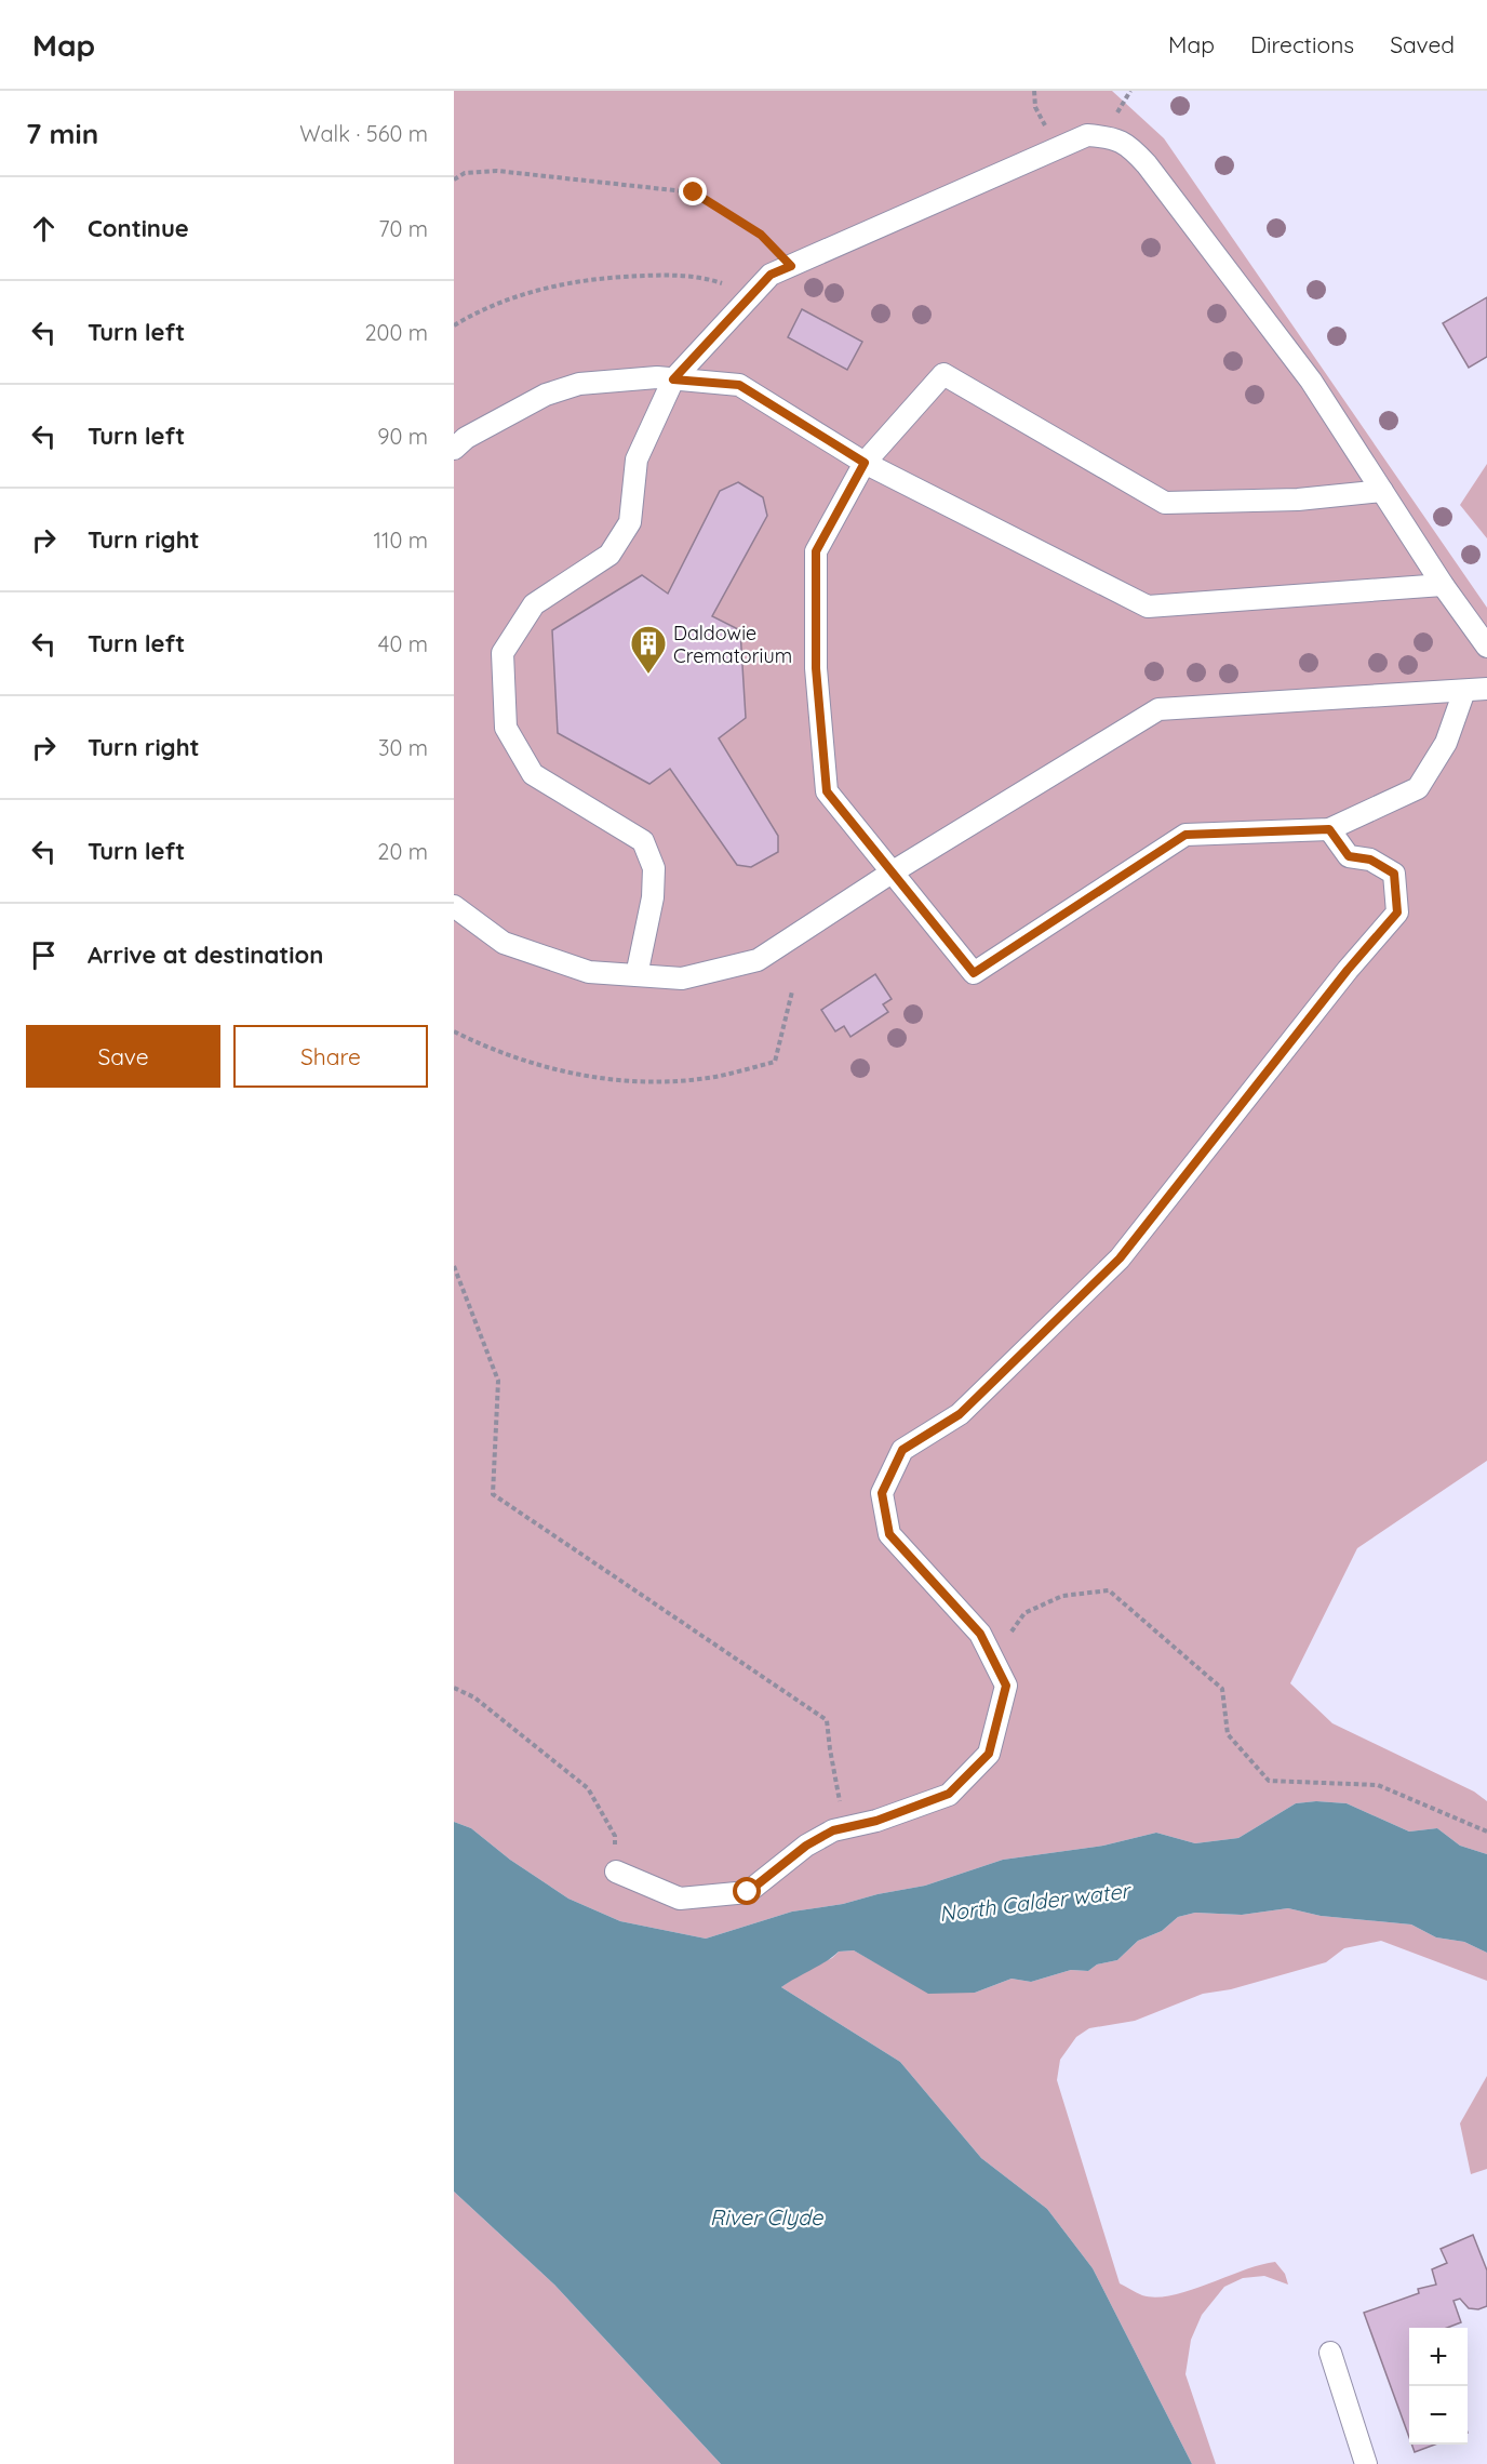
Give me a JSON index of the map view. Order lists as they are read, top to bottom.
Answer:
{
  "water": ["North Calder water", "River Clyde"],
  "places": {
    "building": ["Daldowie Crematorium"]
  },
  "page": {
    "header": "Map",
    "nav": ["Map", "Directions", "Saved"],
    "heading": ["7 min", "Walk · 560 m"],
    "list": [
      ["Continue", "70 m"],
      ["Turn left", "200 m"],
      ["Turn left", "90 m"],
      ["Turn right", "110 m"],
      ["Turn left", "40 m"],
      ["Turn right", "30 m"],
      ["Turn left", "20 m"],
      "Arrive at destination"
    ],
    "buttons": ["Save", "Share"],
    "map_buttons": ["+", "−"]
  }
}
